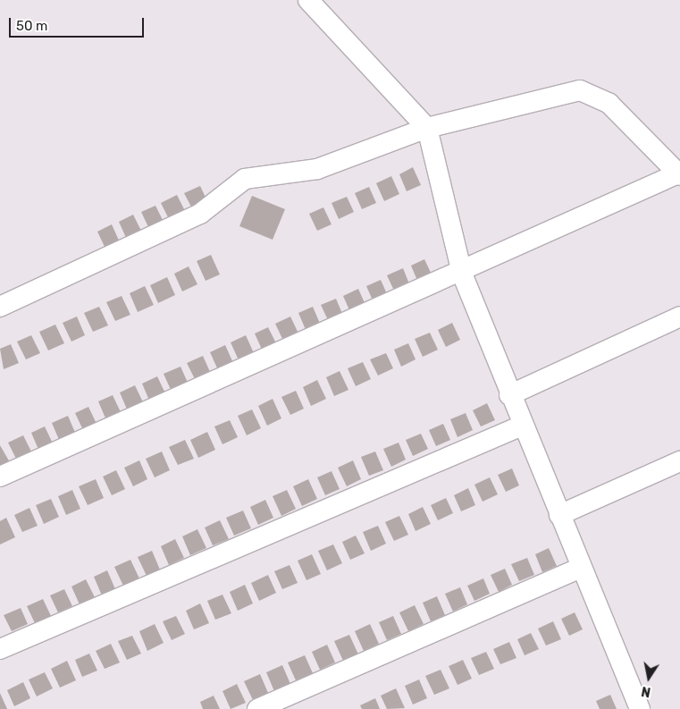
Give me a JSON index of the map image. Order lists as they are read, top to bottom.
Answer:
{
  "scale_bar": "50 m",
  "north": "bottom"
}
